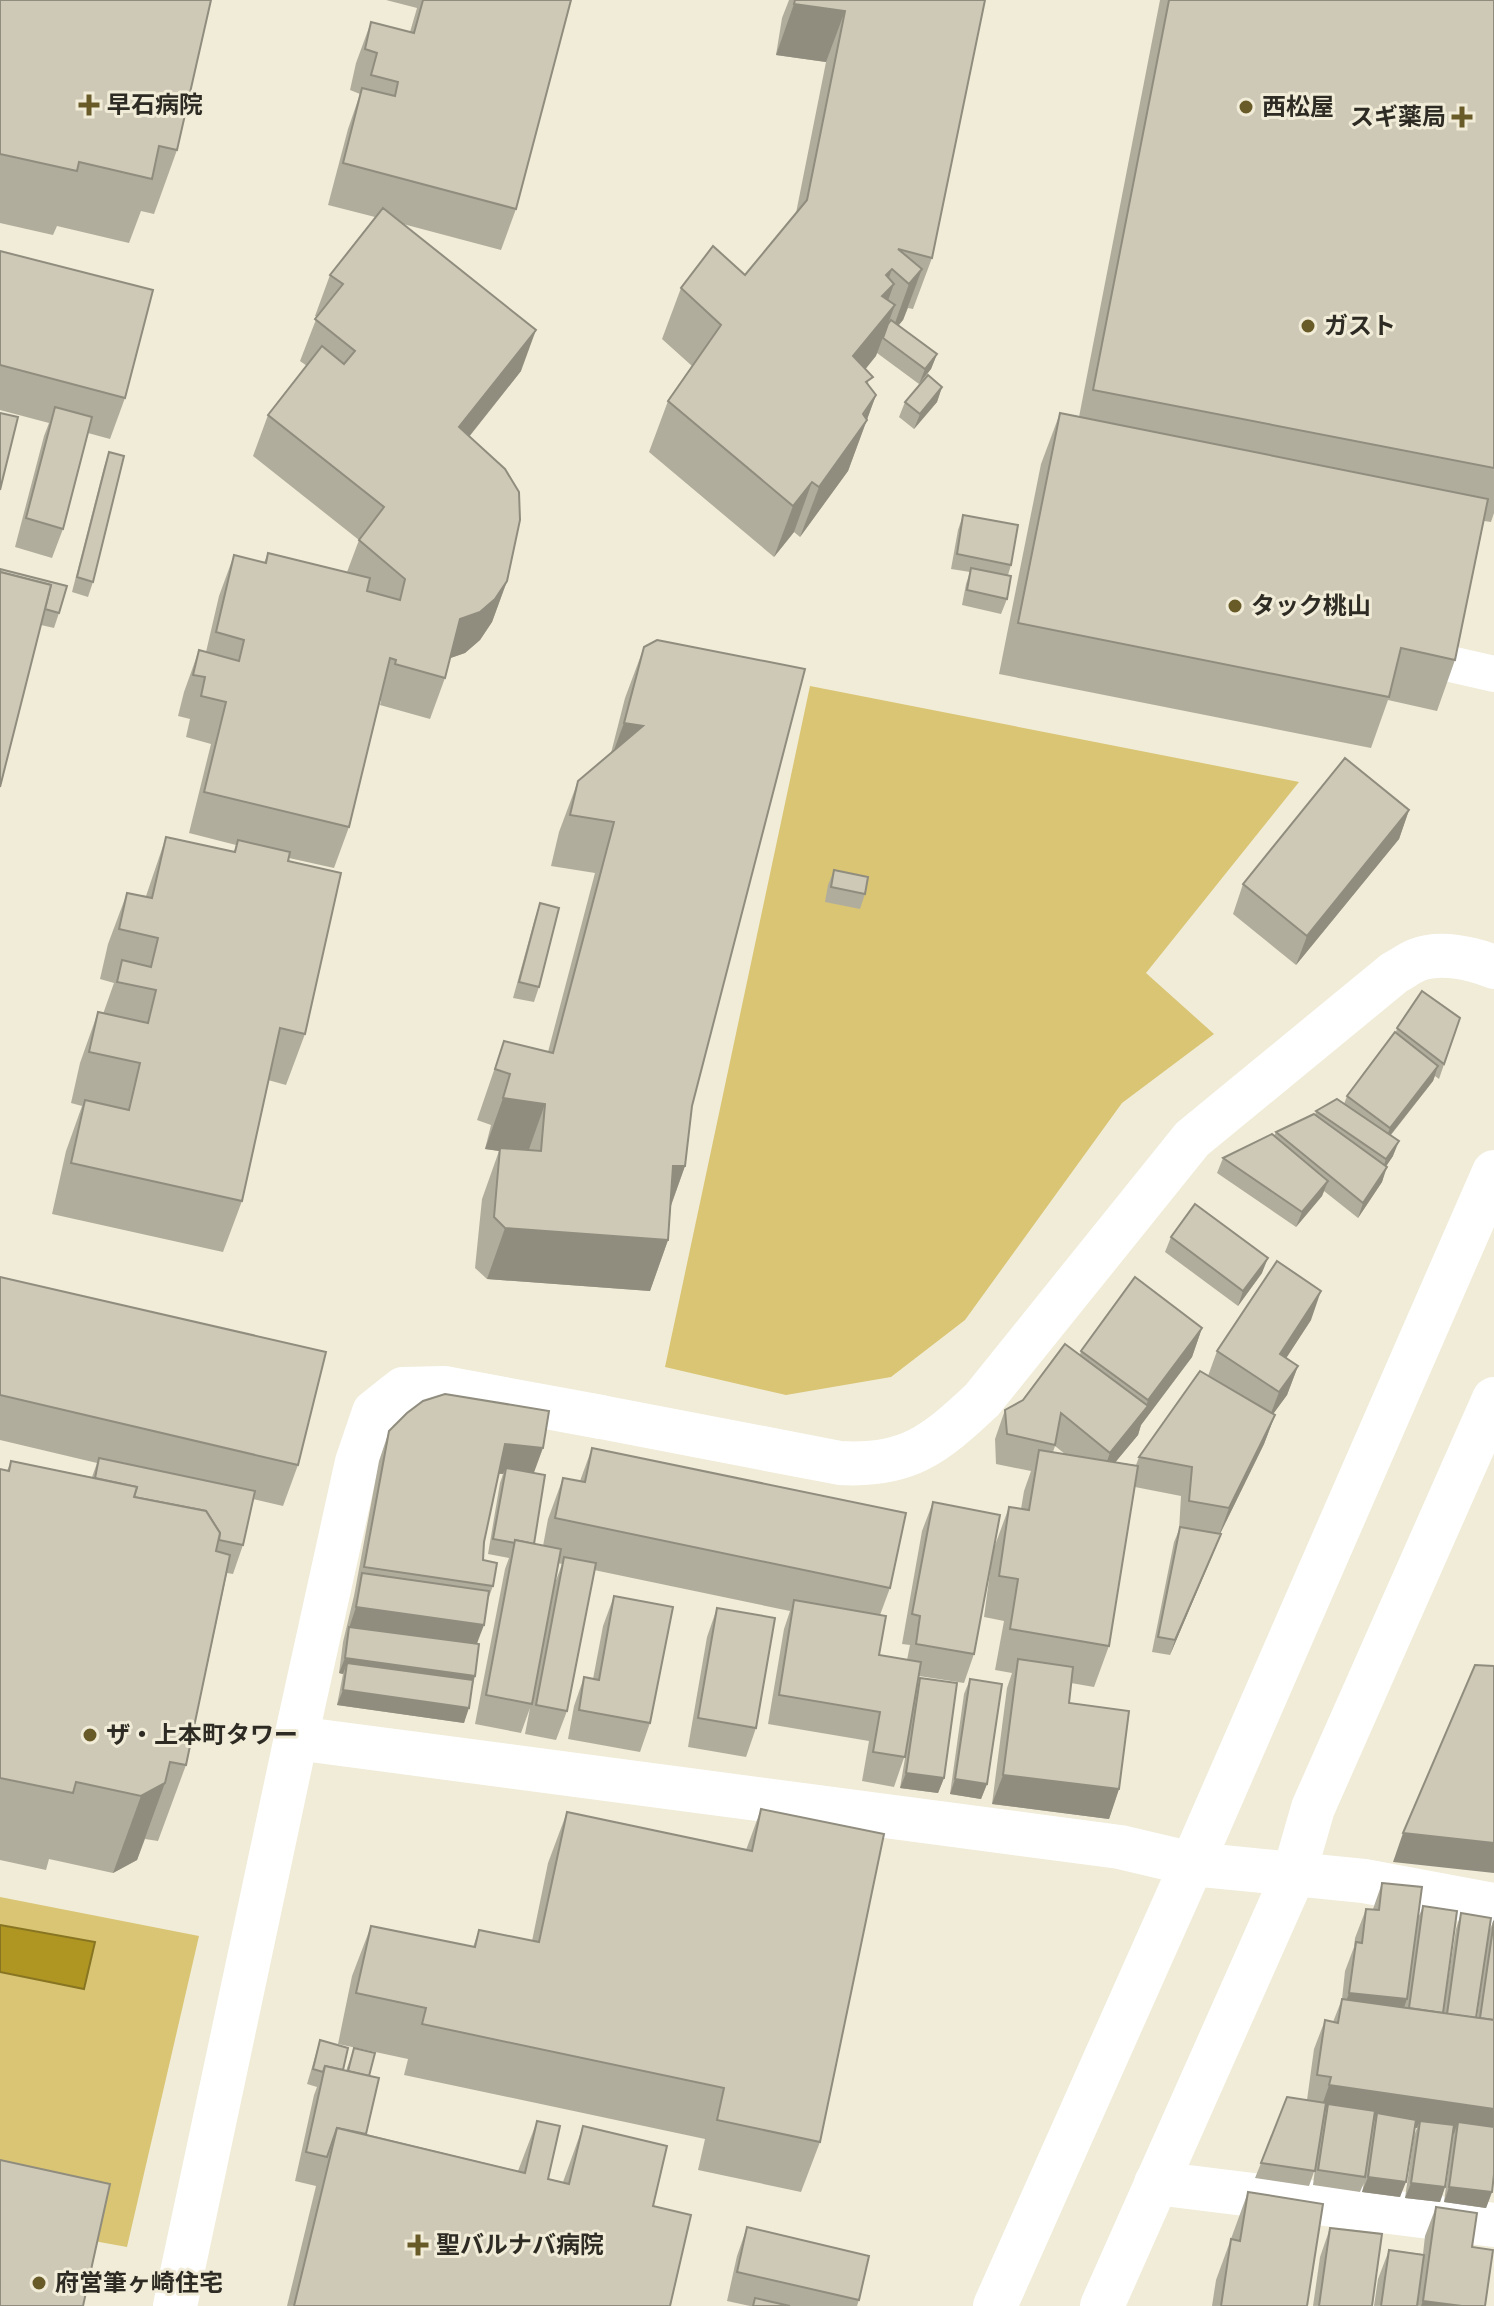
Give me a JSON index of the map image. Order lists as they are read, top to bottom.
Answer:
{
  "places": {
    "health": ["早石病院", "スギ薬局", "聖バルナバ病院"],
    "other": [
      "西松屋",
      "ガスト",
      "タック桃山",
      "ザ・上本町タワー",
      "府営筆ヶ崎住宅"
    ]
  }
}
